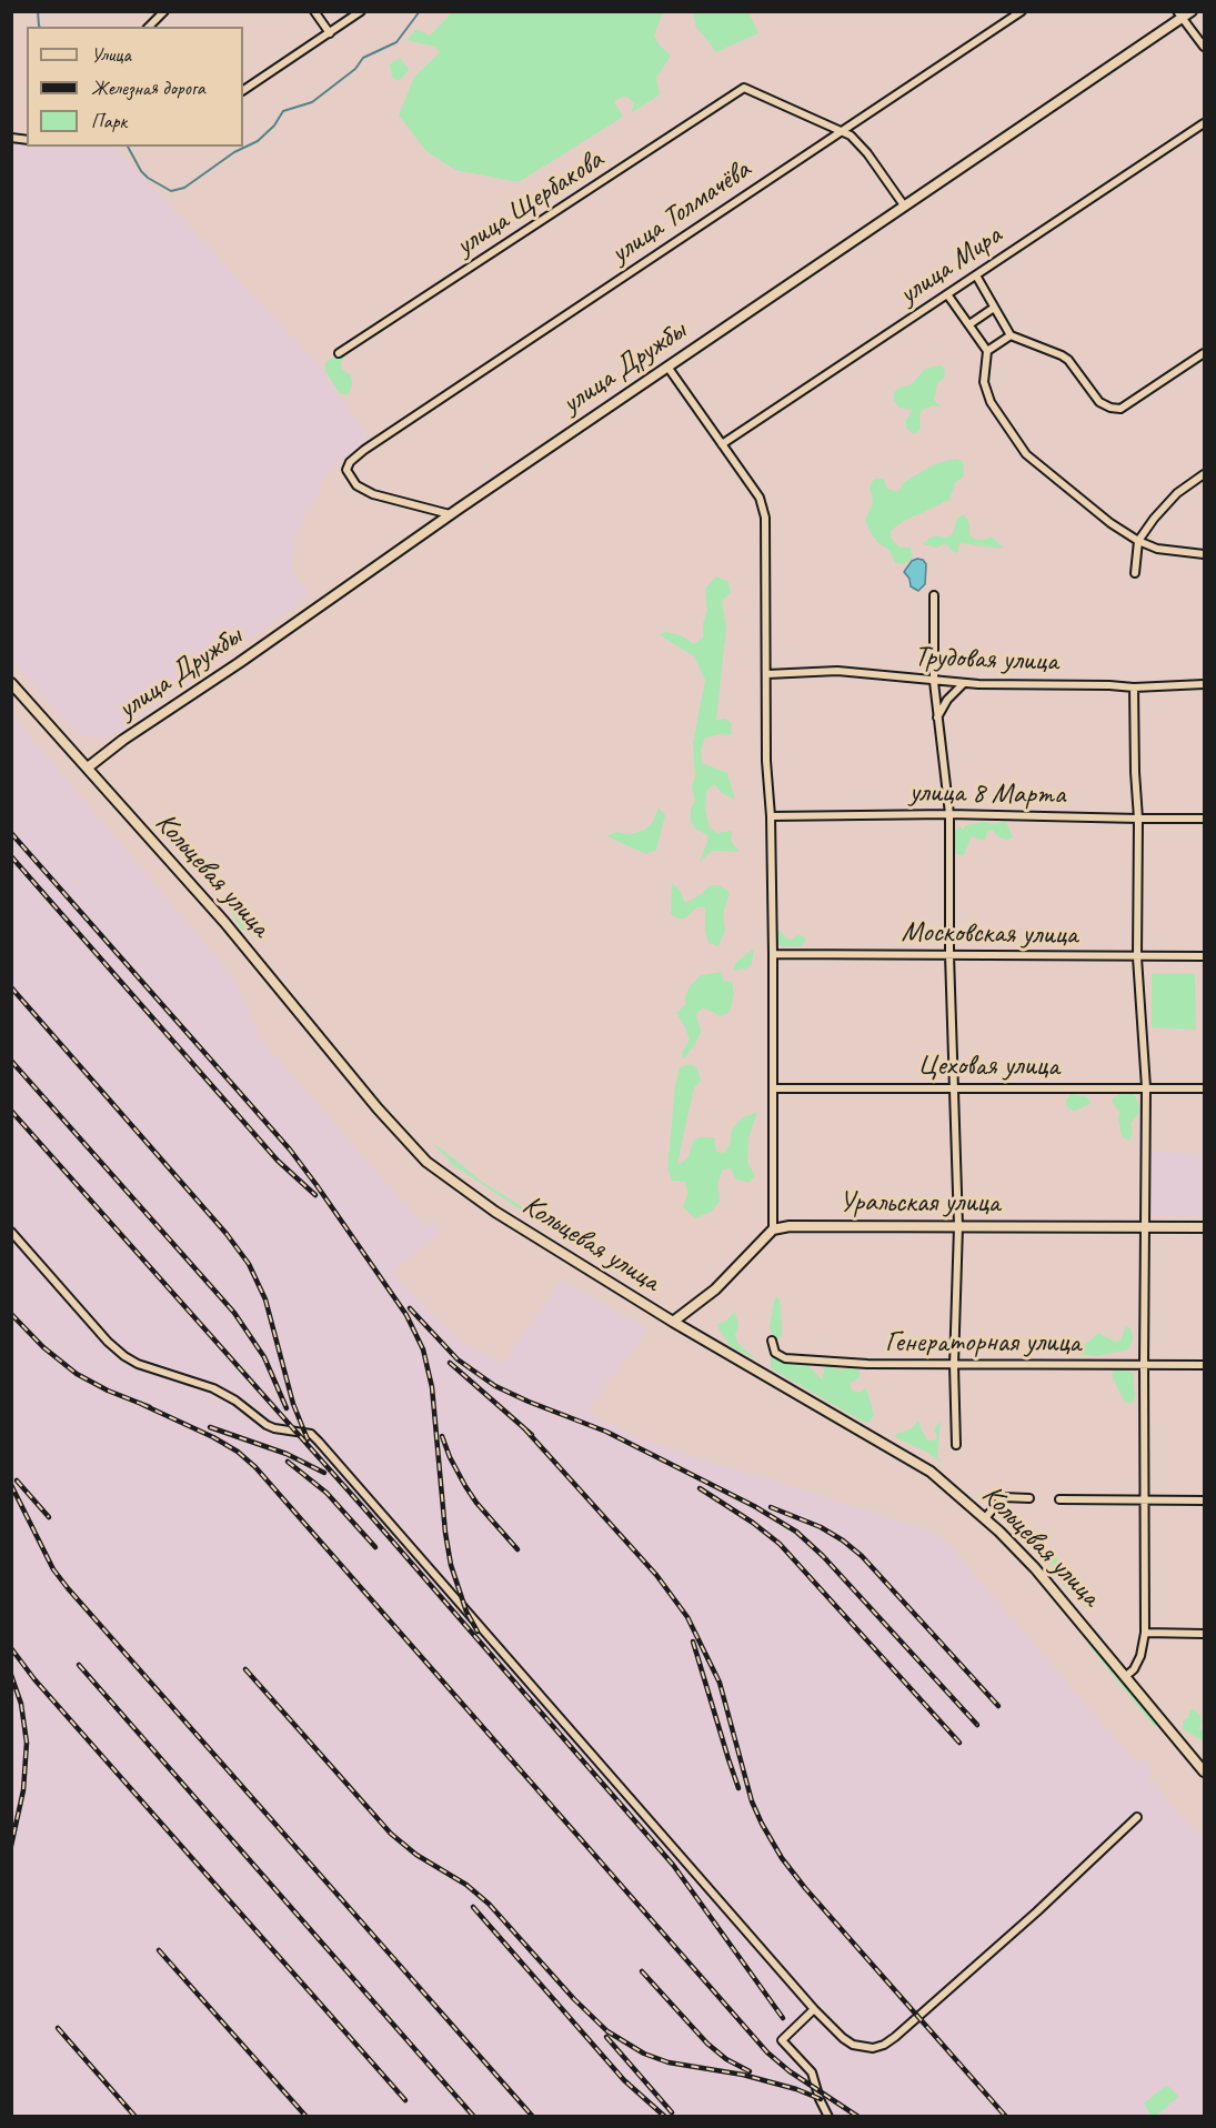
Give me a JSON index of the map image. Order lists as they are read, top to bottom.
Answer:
{
  "streets": {
    "street": [
      "улица Щербакова",
      "улица Толмачёва",
      "улица Мира",
      "улица Дружбы",
      "Трудовая улица",
      "улица 8 Марта",
      "Кольцевая улица",
      "Московская улица",
      "Цеховая улица",
      "Уральская улица",
      "Генераторная улица"
    ]
  },
  "crossings": [
    ["улица Щербакова", "улица Толмачёва"],
    ["улица Толмачёва", "улица Дружбы"],
    ["улица Дружбы", "Кольцевая улица"]
  ],
  "legend": ["Улица", "Железная дорога", "Парк"]
}
